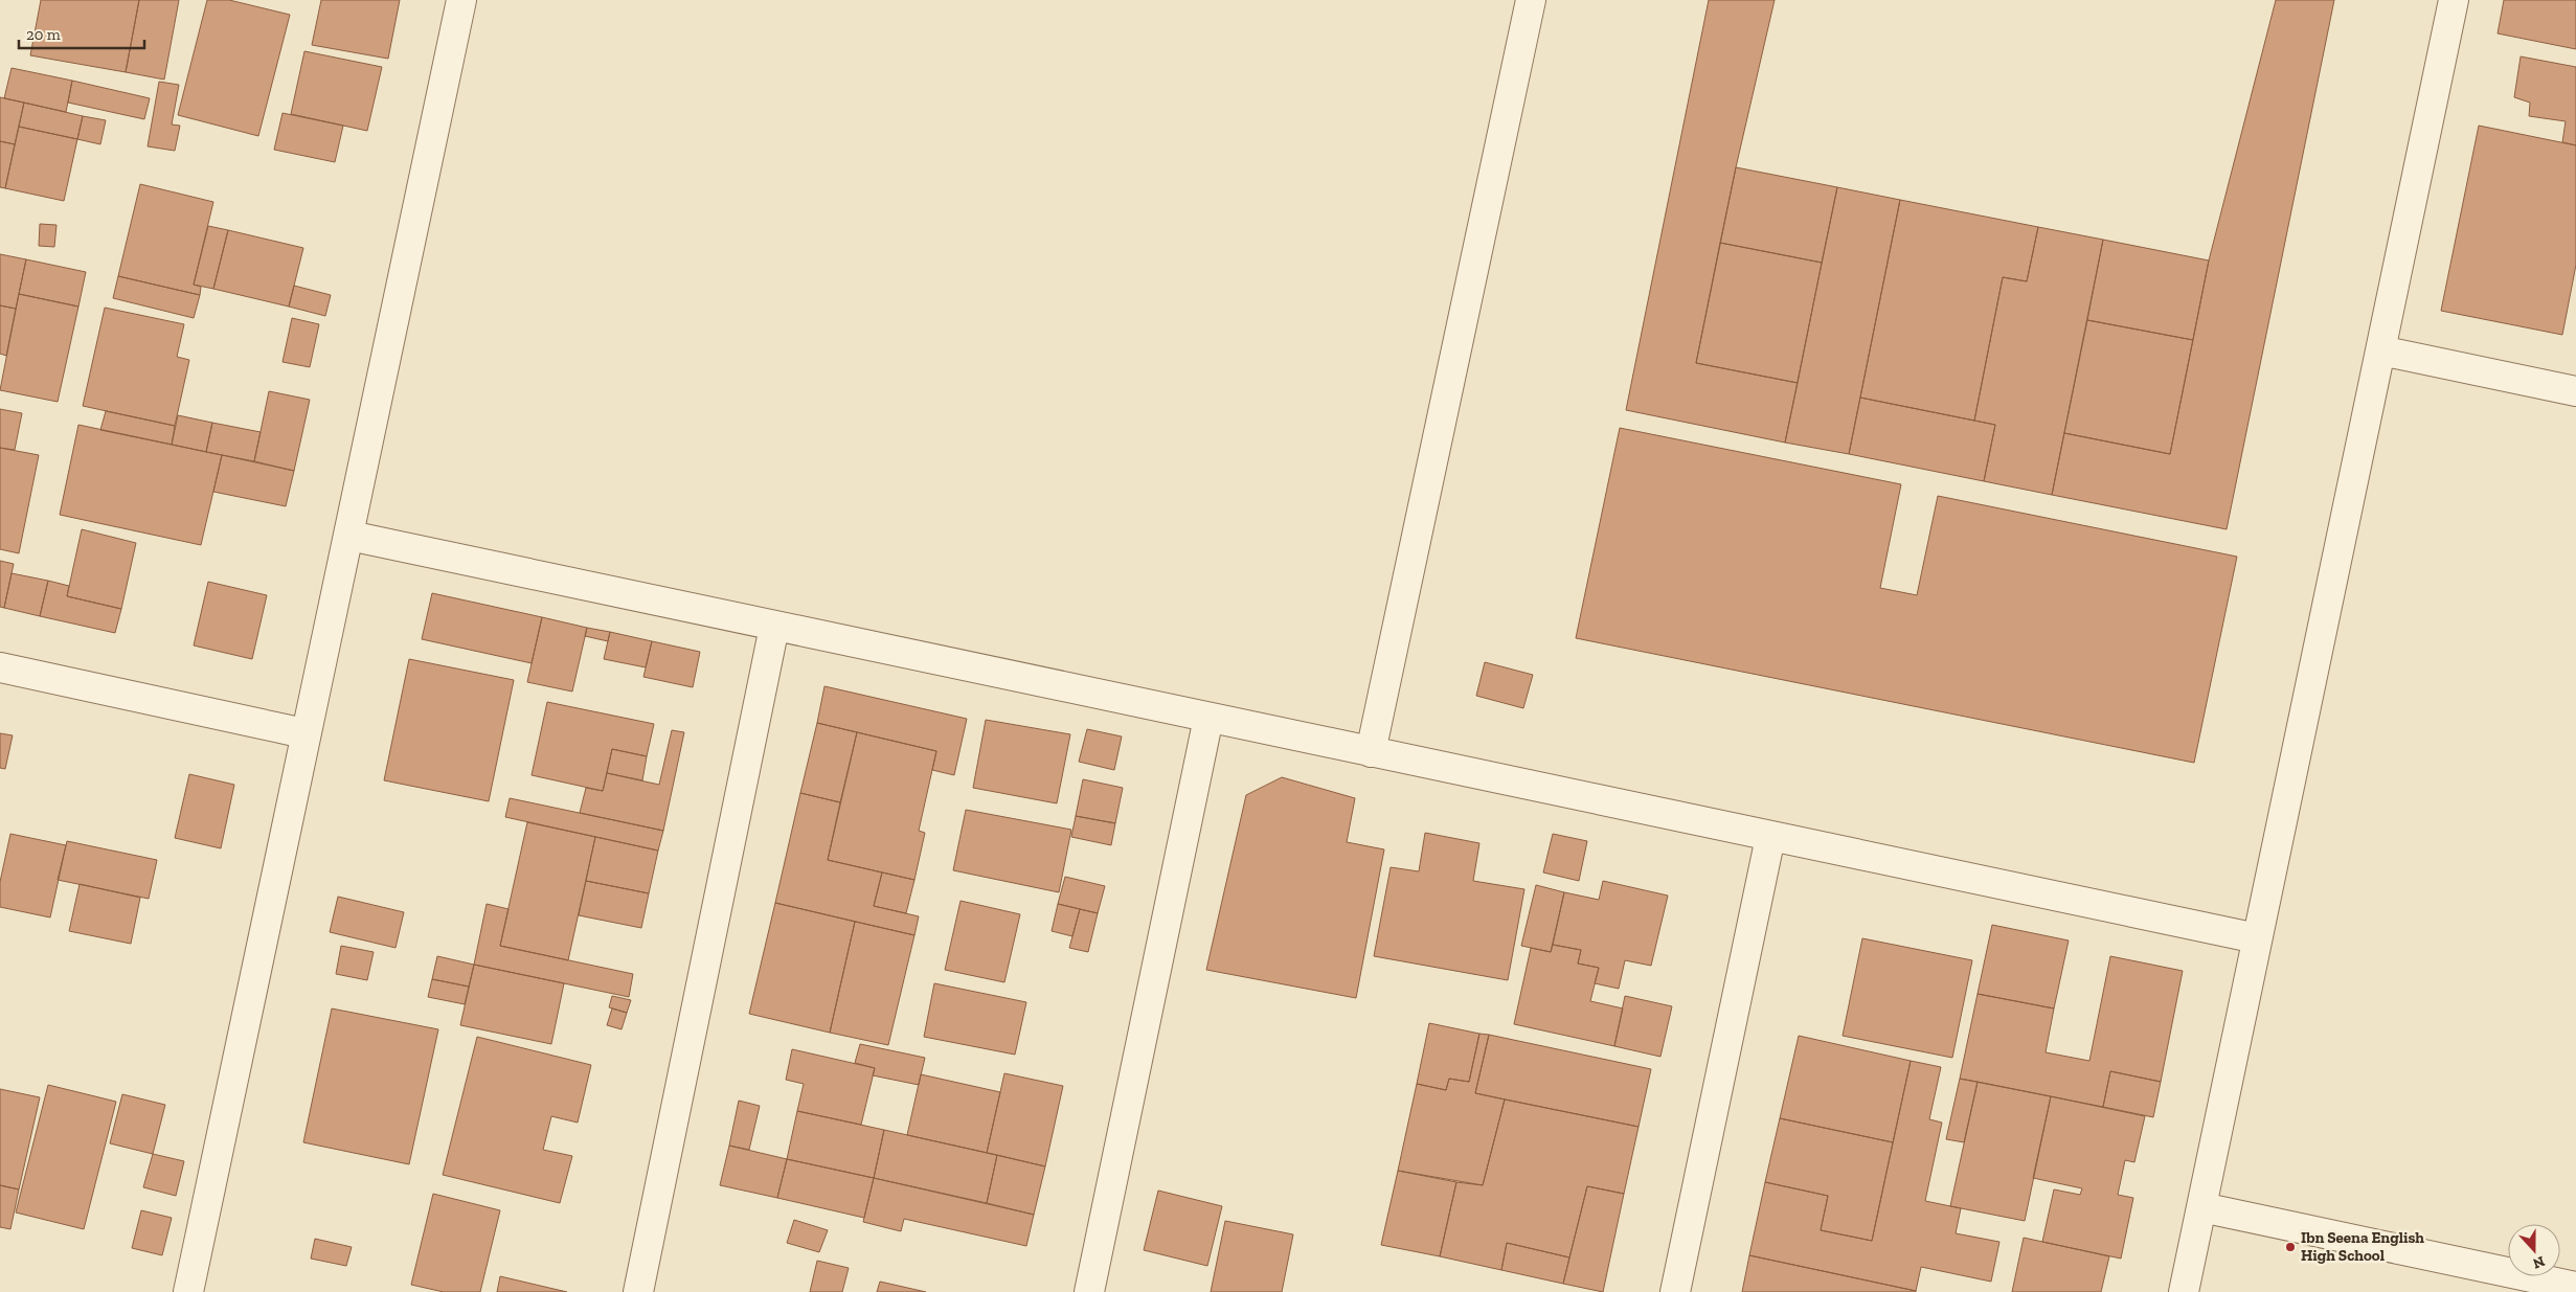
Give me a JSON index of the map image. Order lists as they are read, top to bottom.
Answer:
{
  "places": ["Ibn Seena English High School"],
  "scale_bar": "20 m",
  "north": "bottom"
}
